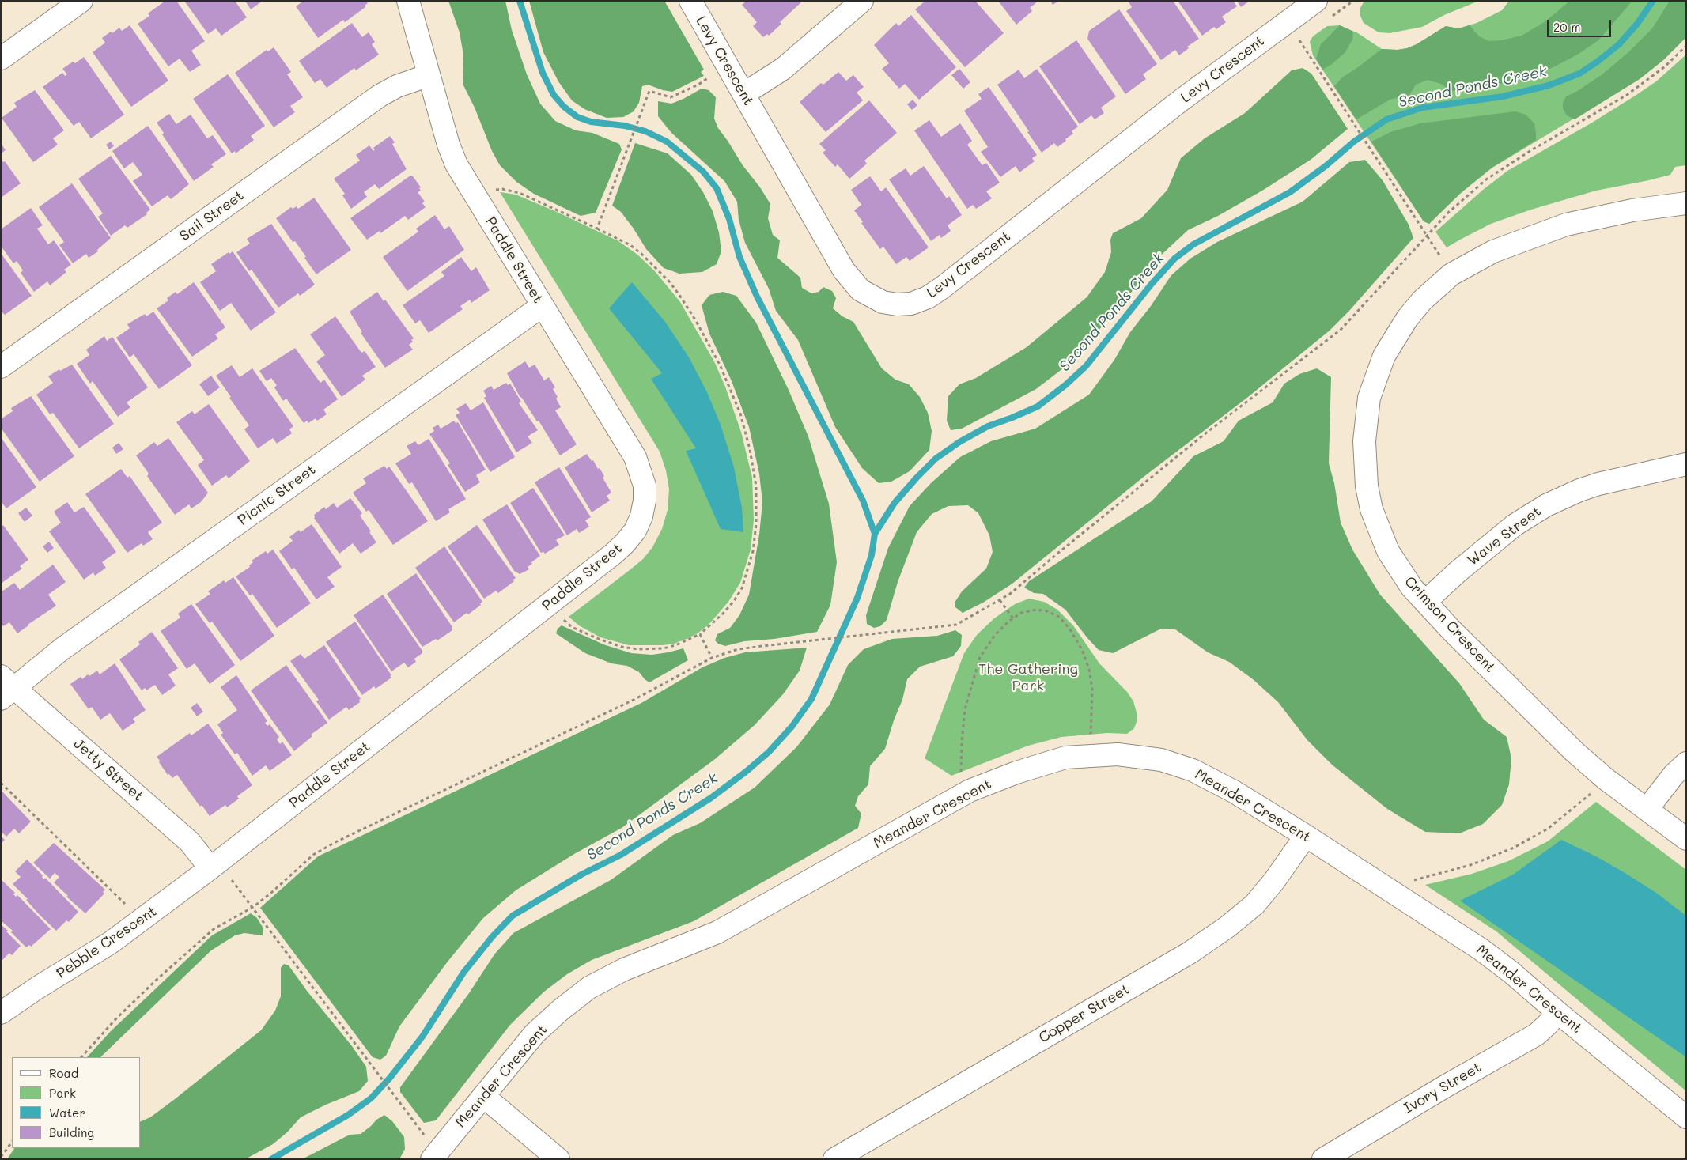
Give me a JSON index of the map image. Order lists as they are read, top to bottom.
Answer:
{
  "streets": {
    "street": [
      "Levy Crescent",
      "Sail Street",
      "Paddle Street",
      "Picnic Street",
      "Wave Street",
      "Crimson Crescent",
      "Jetty Street",
      "Meander Crescent",
      "Pebble Crescent",
      "Copper Street",
      "Ivory Street"
    ]
  },
  "crossings": [
    ["Sail Street", "Paddle Street"],
    ["Paddle Street", "Picnic Street"],
    ["Paddle Street", "Jetty Street"],
    ["Paddle Street", "Pebble Crescent"],
    ["Picnic Street", "Jetty Street"],
    ["Wave Street", "Crimson Crescent"],
    ["Jetty Street", "Pebble Crescent"],
    ["Meander Crescent", "Copper Street"],
    ["Meander Crescent", "Ivory Street"]
  ],
  "water": ["Second Ponds Creek"],
  "parks": ["The Gathering Park"],
  "legend": [
    "Road",
    "Park",
    "Water",
    "Building"
  ],
  "scale_bar": "20 m"
}
